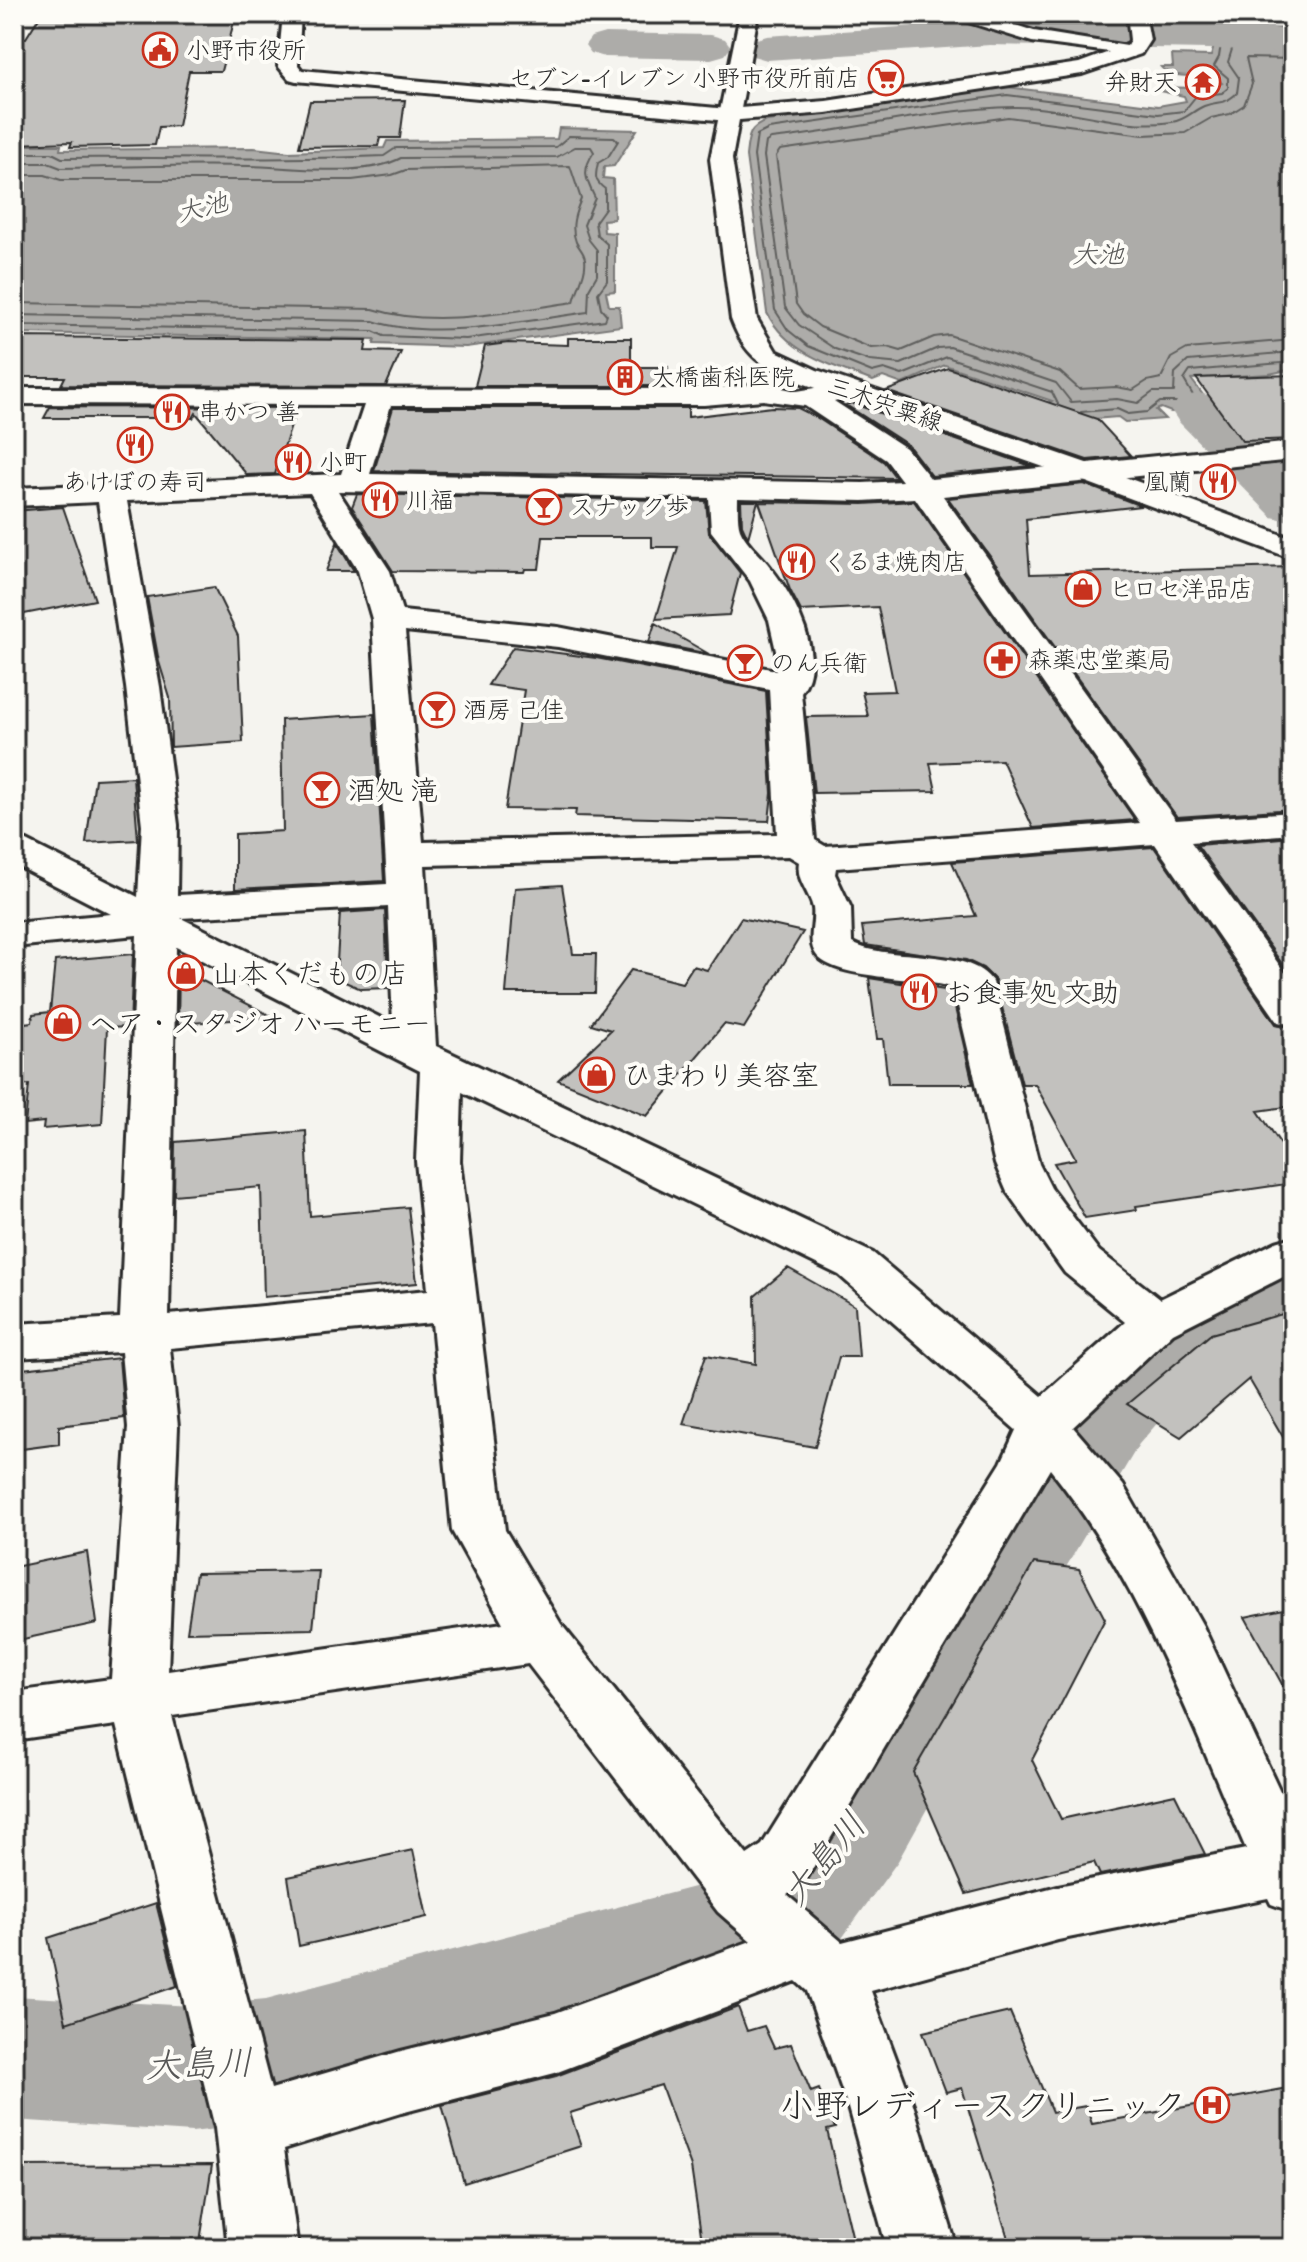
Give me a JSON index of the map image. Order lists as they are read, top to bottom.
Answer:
{
  "streets": {
    "street": ["三木宍粟線"]
  },
  "water": ["大池", "大島川"],
  "places": {
    "public building": ["小野市役所"],
    "supermarket": ["セブン-イレブン 小野市役所前店"],
    "temple": ["弁財天"],
    "building": ["大橋歯科医院"],
    "restaurant": [
      "串かつ 善",
      "あけぼの寿司",
      "小町",
      "凰蘭",
      "川福",
      "くるま焼肉店",
      "お食事処 文助"
    ],
    "bar": [
      "スナック歩",
      "のん兵衛",
      "酒房 己佳",
      "酒処 滝"
    ],
    "shop": [
      "ヒロセ洋品店",
      "山本くだもの店",
      "ヘア・スタジオ ハーモニー",
      "ひまわり美容室"
    ],
    "pharmacy": ["森薬忠堂薬局"],
    "hospital": ["小野レディースクリニック"]
  }
}
